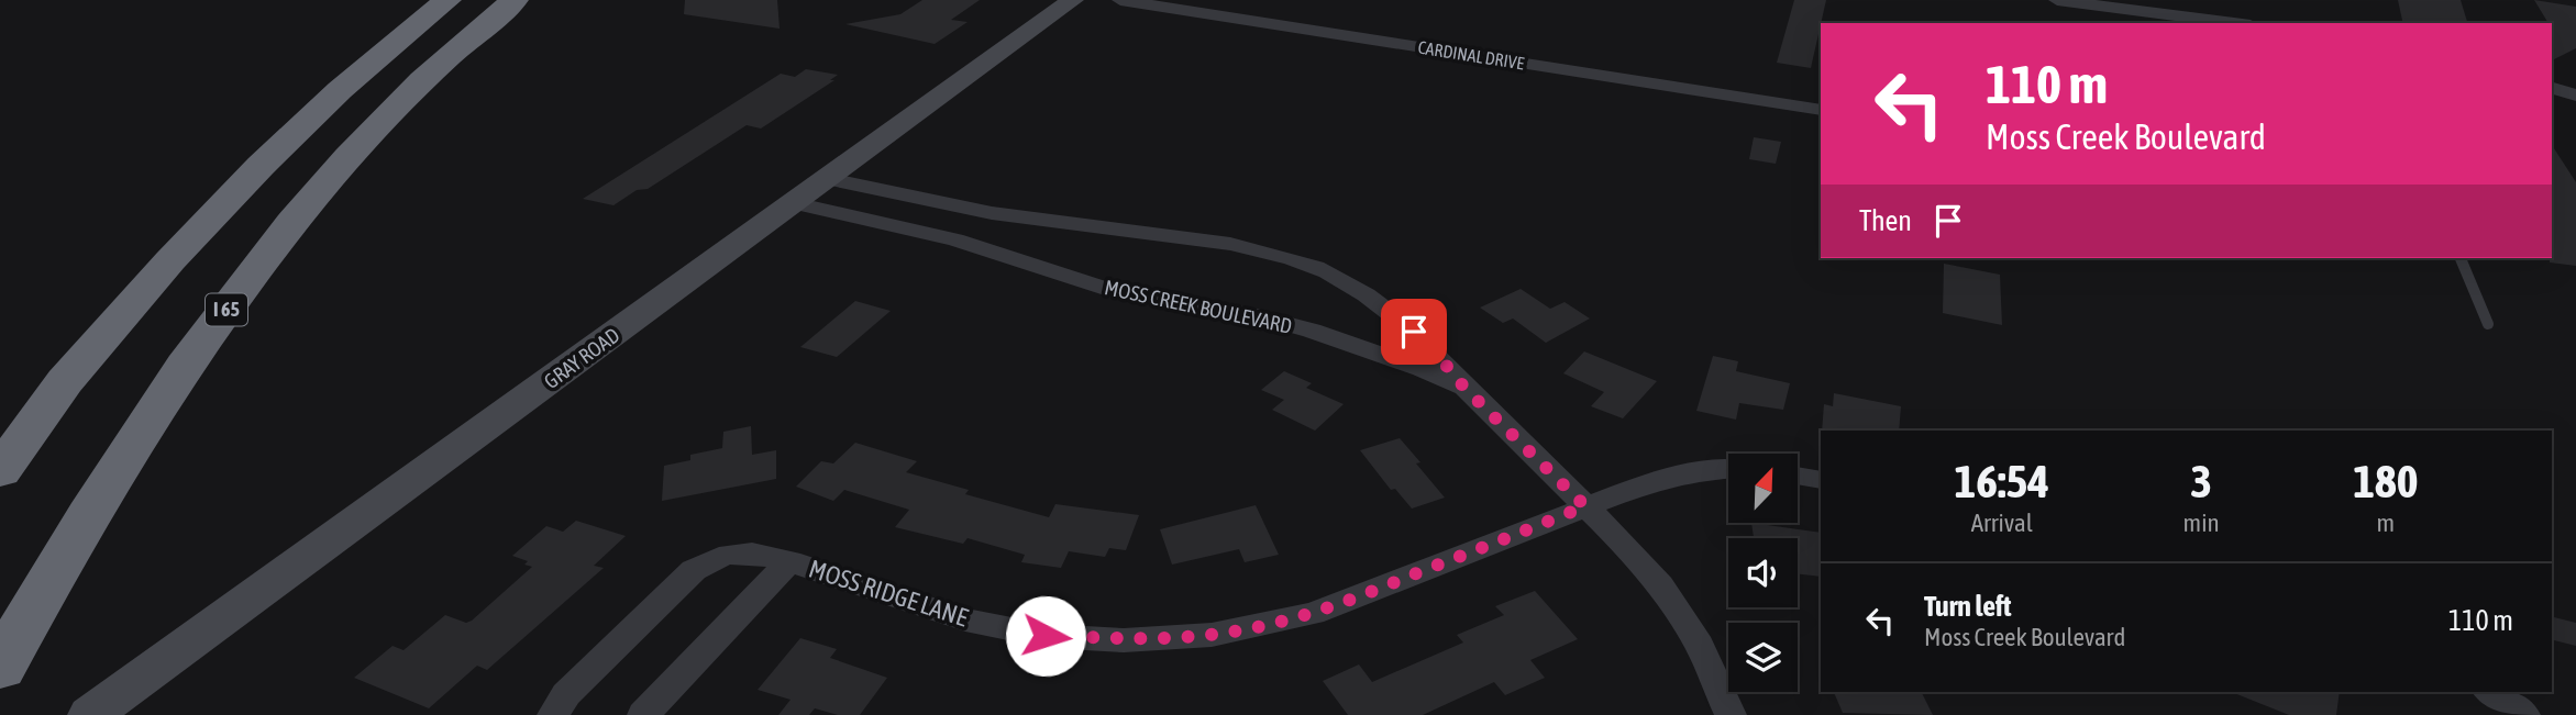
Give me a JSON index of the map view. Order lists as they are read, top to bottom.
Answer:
{
  "streets": {
    "highway": ["I 65"],
    "street": [
      "CARDINAL DRIVE",
      "MOSS CREEK BOULEVARD",
      "GRAY ROAD",
      "MOSS RIDGE LANE"
    ]
  },
  "crossings": [
    ["MOSS CREEK BOULEVARD", "GRAY ROAD"],
    ["MOSS CREEK BOULEVARD", "MOSS RIDGE LANE"]
  ],
  "north": "top right",
  "page": {
    "turn": ["110 m", "Moss Creek Boulevard"],
    "then": "Then",
    "eta": [
      "16:54",
      "Arrival",
      "3",
      "min",
      "180",
      "m"
    ],
    "list": [
      {
        "name": "Turn left",
        "note": "Moss Creek Boulevard",
        "value": "110 m"
      }
    ]
  }
}
